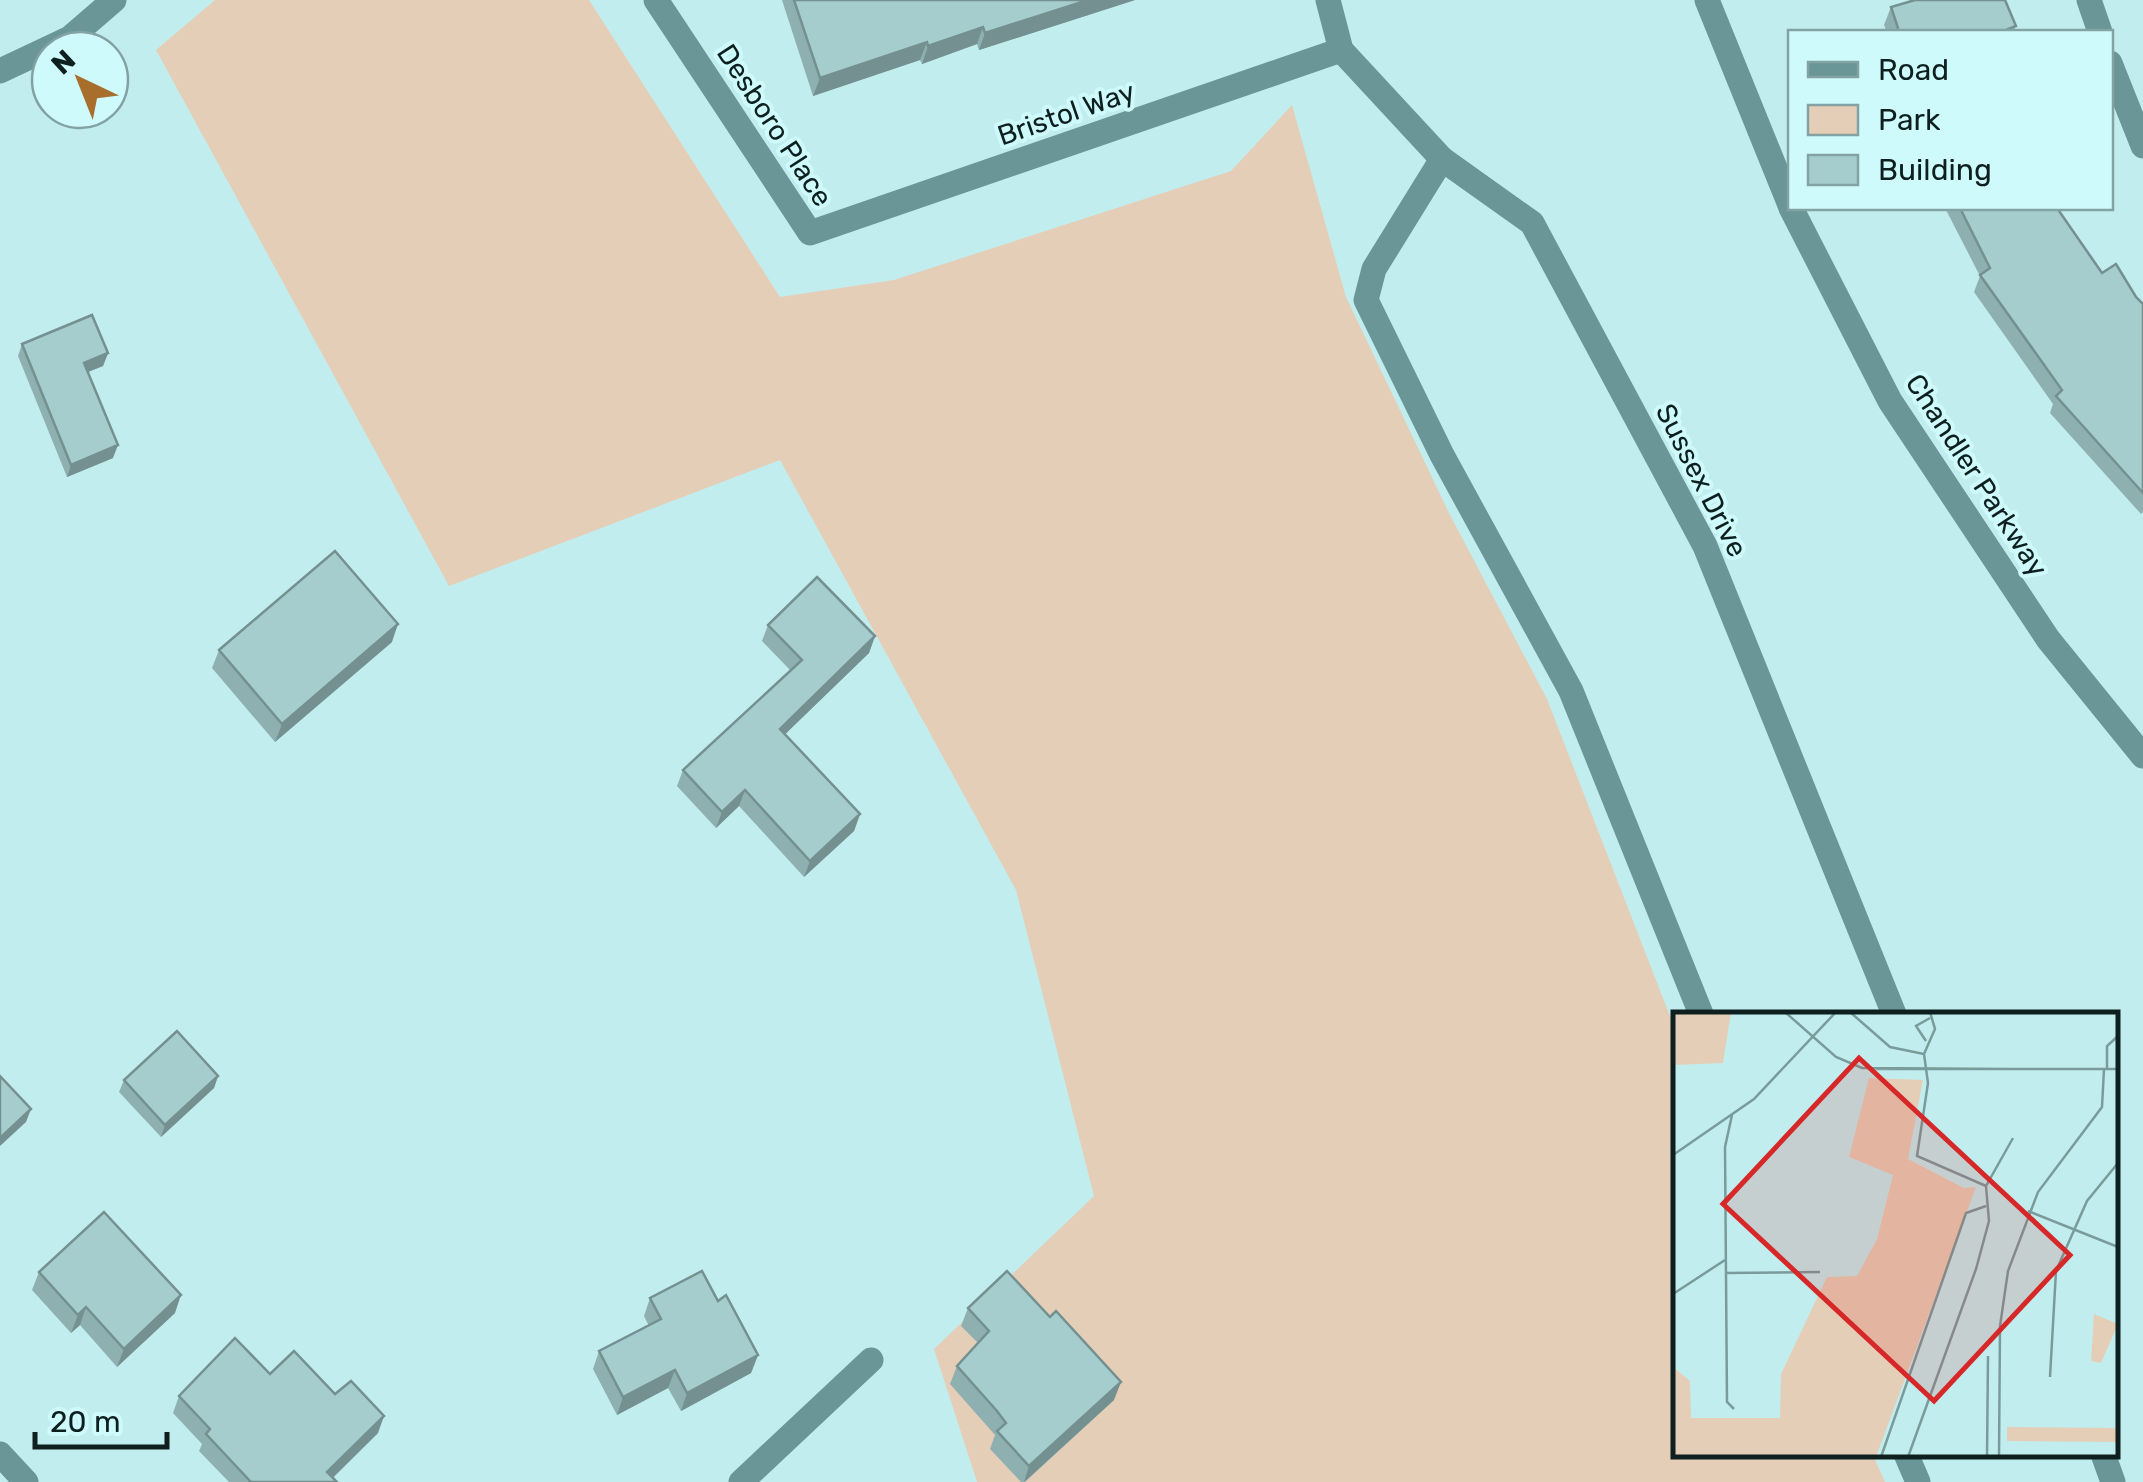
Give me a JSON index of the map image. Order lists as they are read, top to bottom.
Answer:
{
  "streets": {
    "street": [
      "Bristol Way",
      "Desboro Place",
      "Chandler Parkway",
      "Sussex Drive"
    ]
  },
  "crossings": [
    ["Bristol Way", "Desboro Place"],
    ["Bristol Way", "Sussex Drive"]
  ],
  "legend": ["Road", "Park", "Building"],
  "scale_bar": "20 m",
  "north": "top left"
}
